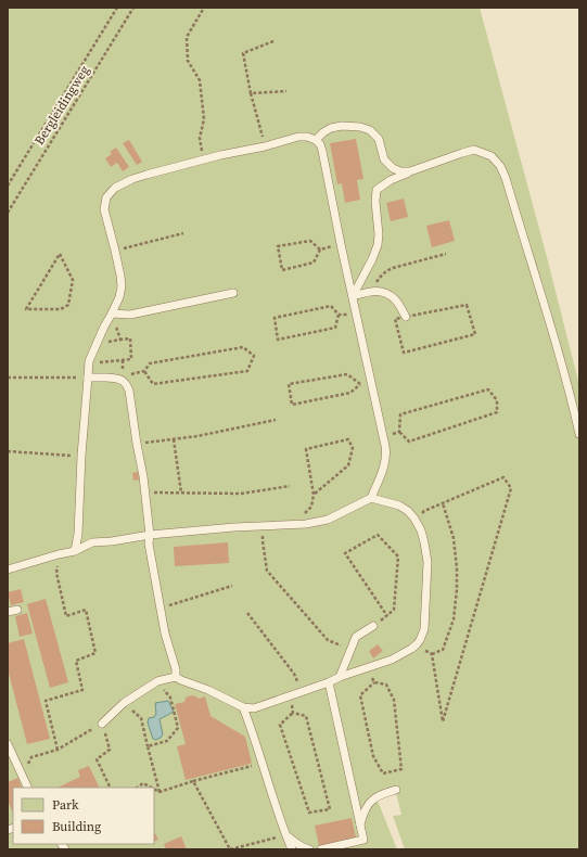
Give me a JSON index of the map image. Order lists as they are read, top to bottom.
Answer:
{
  "streets": {
    "path": ["Bergleidingweg"]
  },
  "legend": ["Park", "Building"]
}
